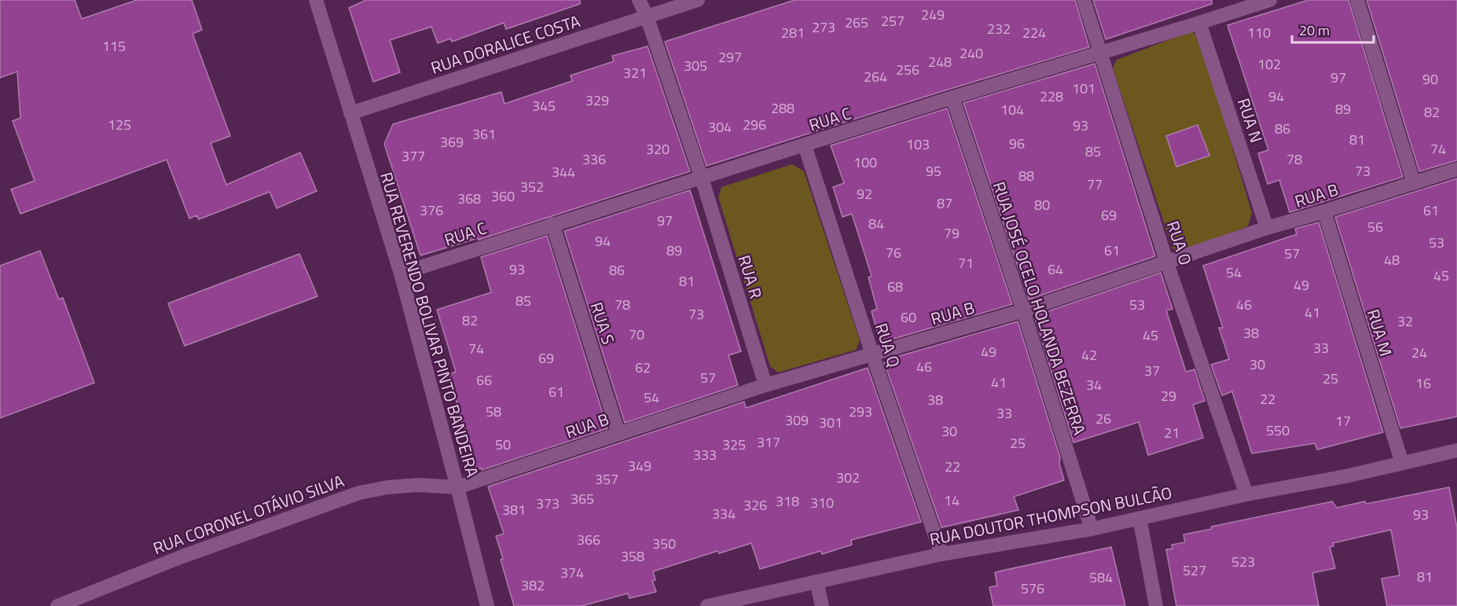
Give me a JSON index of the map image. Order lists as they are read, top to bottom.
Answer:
{
  "streets": {
    "street": [
      "RUA DORALICE COSTA",
      "RUA C",
      "RUA N",
      "RUA B",
      "RUA O",
      "RUA R",
      "RUA JOSÉ OCELO HOLANDA BEZERRA",
      "RUA S",
      "RUA REVERENDO BOLIVAR PINTO BANDEIRA",
      "RUA M",
      "RUA Q",
      "RUA CORONEL OTÁVIO SILVA",
      "RUA DOUTOR THOMPSON BULCÃO"
    ]
  },
  "crossings": [
    ["RUA DORALICE COSTA", "RUA R"],
    ["RUA DORALICE COSTA", "RUA REVERENDO BOLIVAR PINTO BANDEIRA"],
    ["RUA C", "RUA N"],
    ["RUA C", "RUA O"],
    ["RUA C", "RUA R"],
    ["RUA C", "RUA JOSÉ OCELO HOLANDA BEZERRA"],
    ["RUA C", "RUA S"],
    ["RUA C", "RUA REVERENDO BOLIVAR PINTO BANDEIRA"],
    ["RUA C", "RUA Q"],
    ["RUA N", "RUA B"],
    ["RUA B", "RUA O"],
    ["RUA B", "RUA R"],
    ["RUA B", "RUA JOSÉ OCELO HOLANDA BEZERRA"],
    ["RUA B", "RUA S"],
    ["RUA B", "RUA REVERENDO BOLIVAR PINTO BANDEIRA"],
    ["RUA B", "RUA M"],
    ["RUA B", "RUA Q"],
    ["RUA B", "RUA CORONEL OTÁVIO SILVA"],
    ["RUA O", "RUA DOUTOR THOMPSON BULCÃO"],
    ["RUA JOSÉ OCELO HOLANDA BEZERRA", "RUA DOUTOR THOMPSON BULCÃO"],
    ["RUA REVERENDO BOLIVAR PINTO BANDEIRA", "RUA CORONEL OTÁVIO SILVA"],
    ["RUA M", "RUA DOUTOR THOMPSON BULCÃO"],
    ["RUA Q", "RUA DOUTOR THOMPSON BULCÃO"]
  ],
  "house_numbers": [
    "249",
    "257",
    "265",
    "273",
    "232",
    "281",
    "224",
    "110",
    "115",
    "240",
    "297",
    "248",
    "102",
    "305",
    "256",
    "321",
    "264",
    "97",
    "90",
    "101",
    "228",
    "94",
    "329",
    "345",
    "288",
    "89",
    "104",
    "82",
    "125",
    "296",
    "93",
    "304",
    "86",
    "361",
    "81",
    "369",
    "96",
    "103",
    "320",
    "74",
    "85",
    "377",
    "336",
    "78",
    "100",
    "95",
    "73",
    "344",
    "88",
    "77",
    "352",
    "92",
    "360",
    "368",
    "87",
    "80",
    "376",
    "61",
    "69",
    "97",
    "84",
    "56",
    "79",
    "94",
    "53",
    "89",
    "61",
    "76",
    "57",
    "48",
    "71",
    "93",
    "64",
    "86",
    "54",
    "45",
    "81",
    "49",
    "68",
    "85",
    "78",
    "53",
    "46",
    "41",
    "73",
    "60",
    "82",
    "32",
    "38",
    "70",
    "45",
    "33",
    "74",
    "49",
    "24",
    "42",
    "69",
    "30",
    "46",
    "62",
    "37",
    "57",
    "25",
    "66",
    "41",
    "16",
    "34",
    "61",
    "29",
    "54",
    "22",
    "38",
    "58",
    "293",
    "33",
    "26",
    "309",
    "17",
    "301",
    "550",
    "30",
    "21",
    "317",
    "25",
    "50",
    "325",
    "333",
    "349",
    "22",
    "302",
    "357",
    "365",
    "14",
    "318",
    "310",
    "373",
    "326",
    "381",
    "334",
    "93",
    "366",
    "350",
    "358",
    "523",
    "527",
    "374",
    "81",
    "584",
    "382",
    "576"
  ],
  "scale_bar": "20 m"
}
